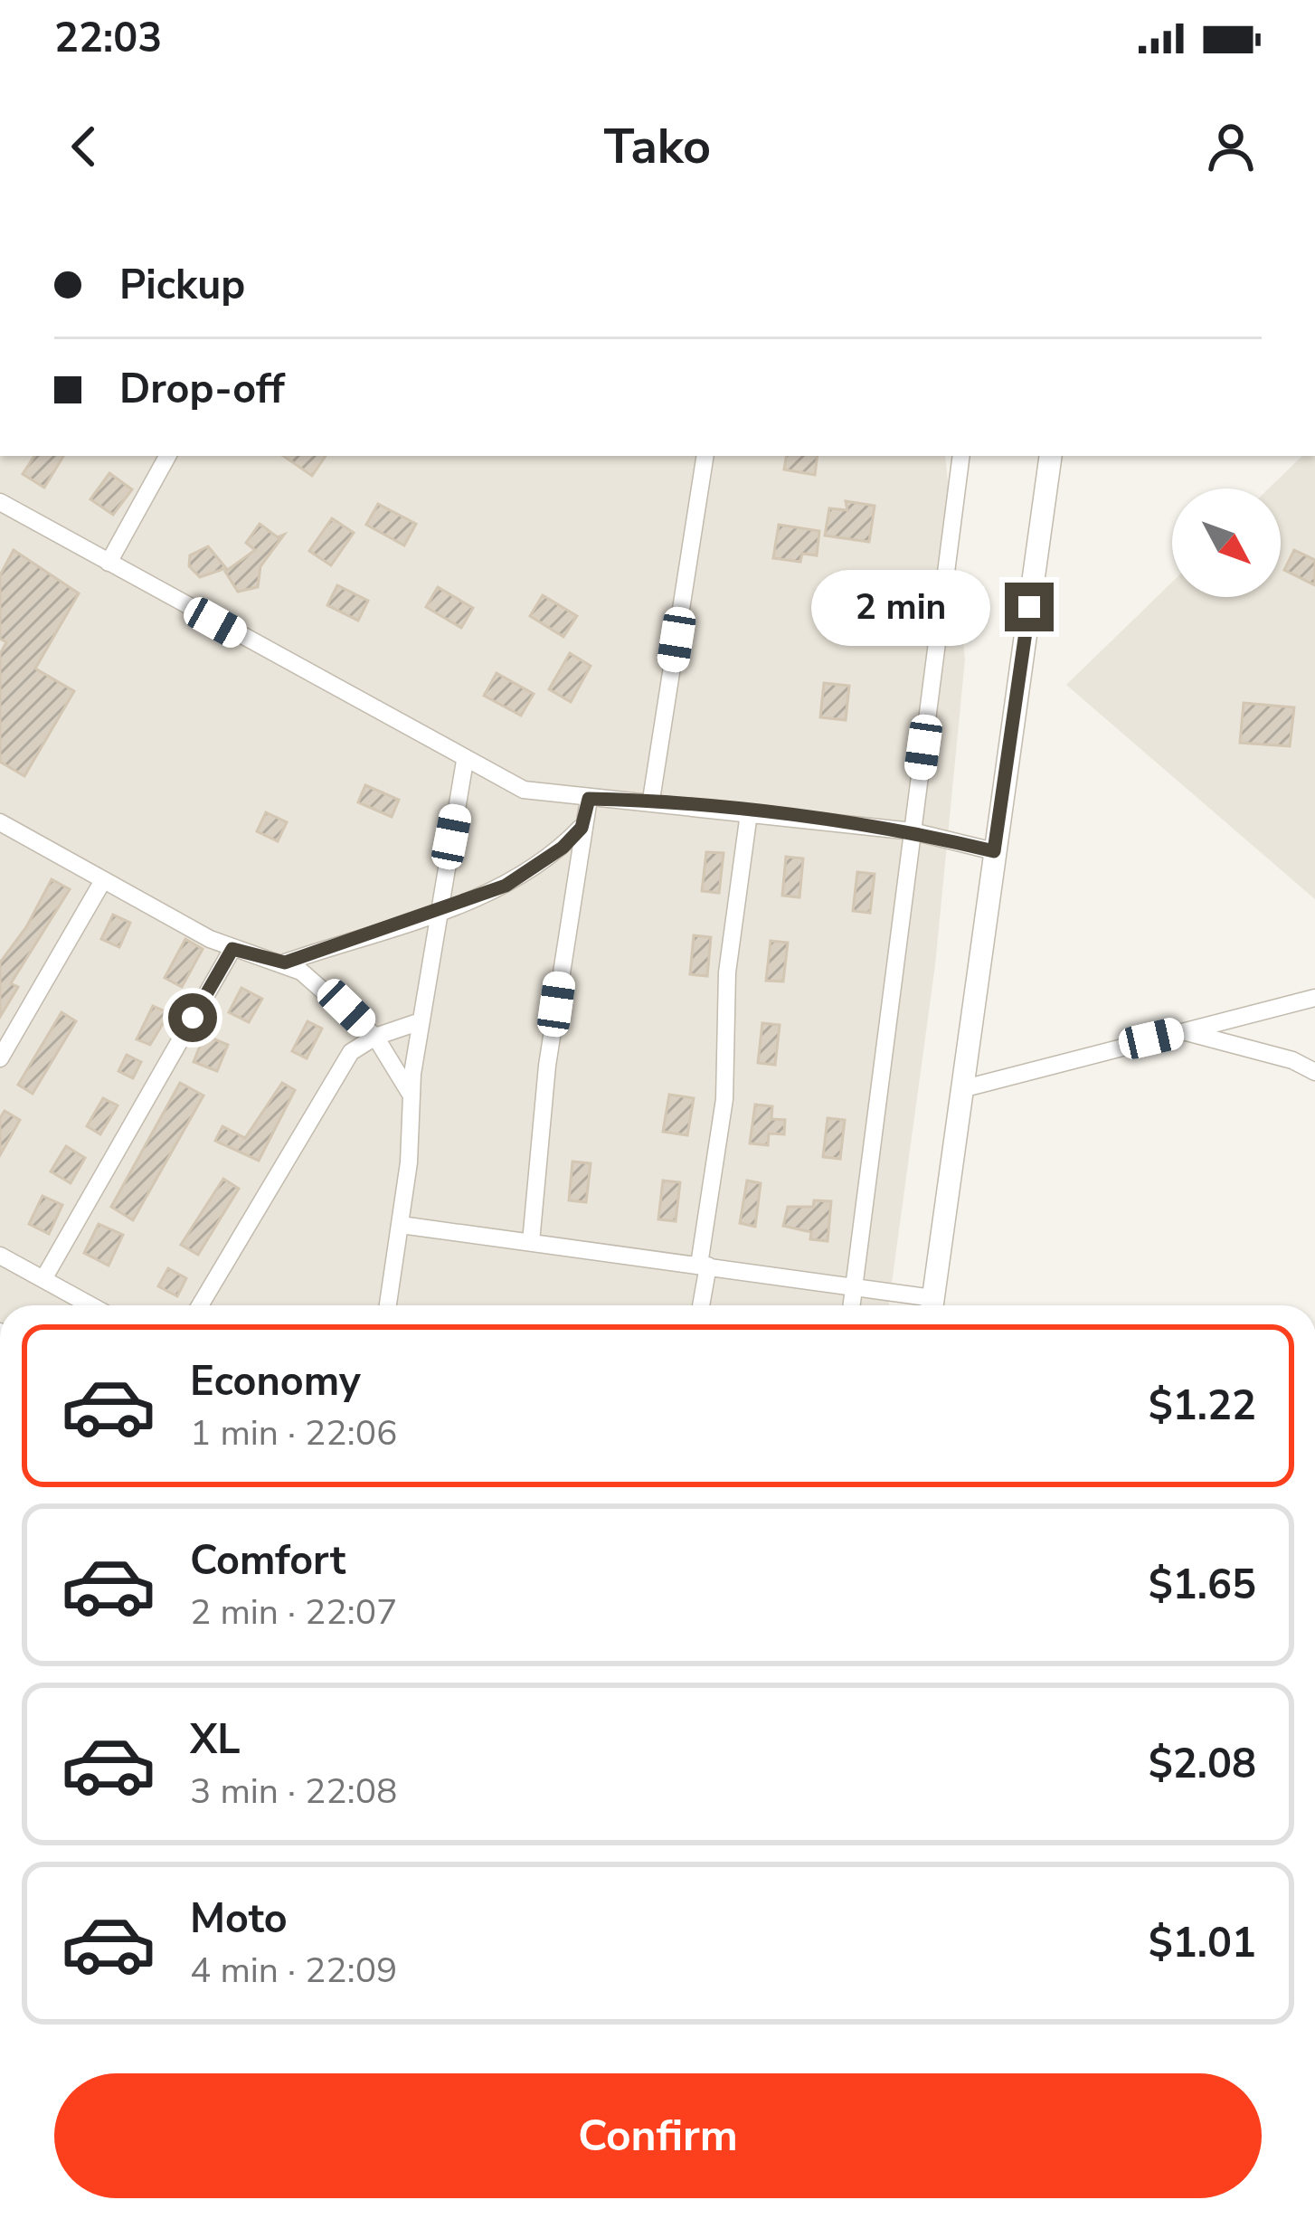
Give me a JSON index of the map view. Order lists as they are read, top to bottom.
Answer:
{
  "north": "bottom right",
  "page": {
    "status": "22:03",
    "header": "Tako",
    "banner": ["Pickup", "Drop-off"],
    "bubble": "2 min",
    "list": [
      {
        "name": "Economy",
        "note": "1 min · 22:06",
        "value": "$1.22"
      },
      {
        "name": "Comfort",
        "note": "2 min · 22:07",
        "value": "$1.65"
      },
      {
        "name": "XL",
        "note": "3 min · 22:08",
        "value": "$2.08"
      },
      {
        "name": "Moto",
        "note": "4 min · 22:09",
        "value": "$1.01"
      }
    ],
    "buttons": "Confirm"
  }
}
